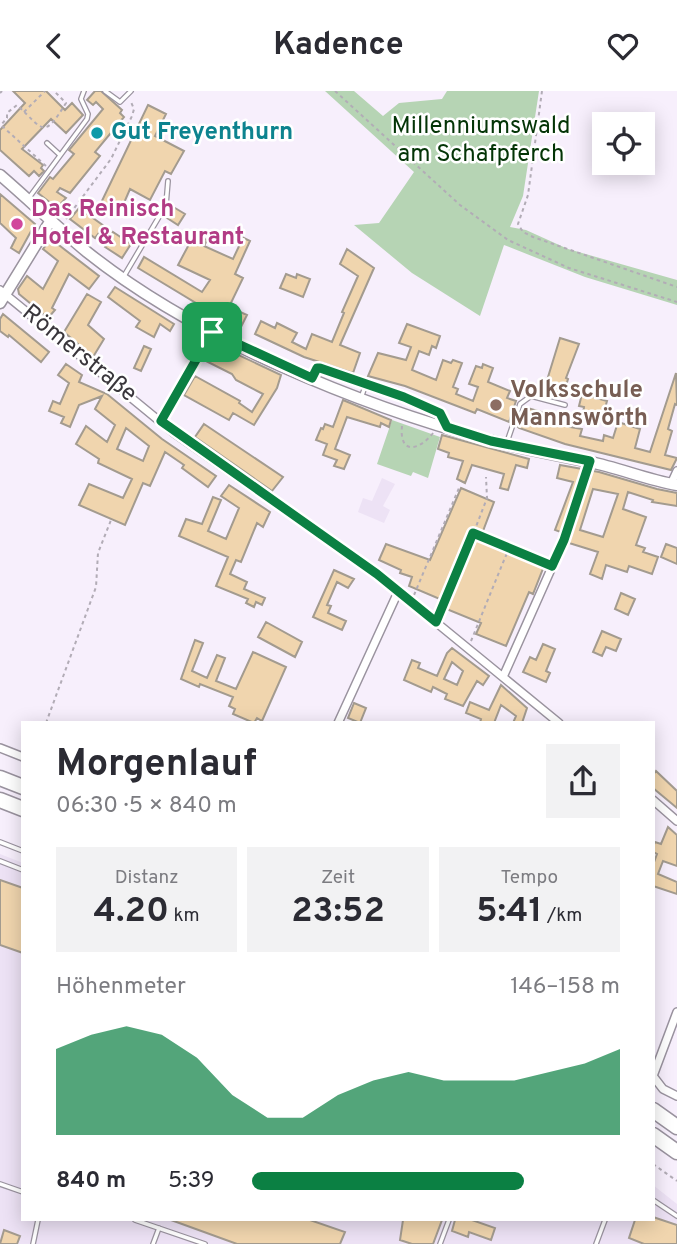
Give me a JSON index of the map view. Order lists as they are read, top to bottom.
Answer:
{
  "streets": {
    "street": ["Römerstraße"]
  },
  "parks": ["Millenniumswald am Schafpferch"],
  "places": ["Gut Freyenthurn", "Das Reinisch Hotel & Restaurant", "Volksschule Mannswörth"],
  "page": {
    "header": "Kadence",
    "heading": ["Morgenlauf", "06:30 · 5 × 840 m"],
    "stats": [
      ["Distanz", "4.20 km"],
      ["Zeit", "23:52"],
      ["Tempo", "5:41 /km"]
    ],
    "chart": ["Höhenmeter", "146–158 m"],
    "list": [
      {
        "name": "840 m",
        "note": "5:39"
      }
    ]
  }
}
